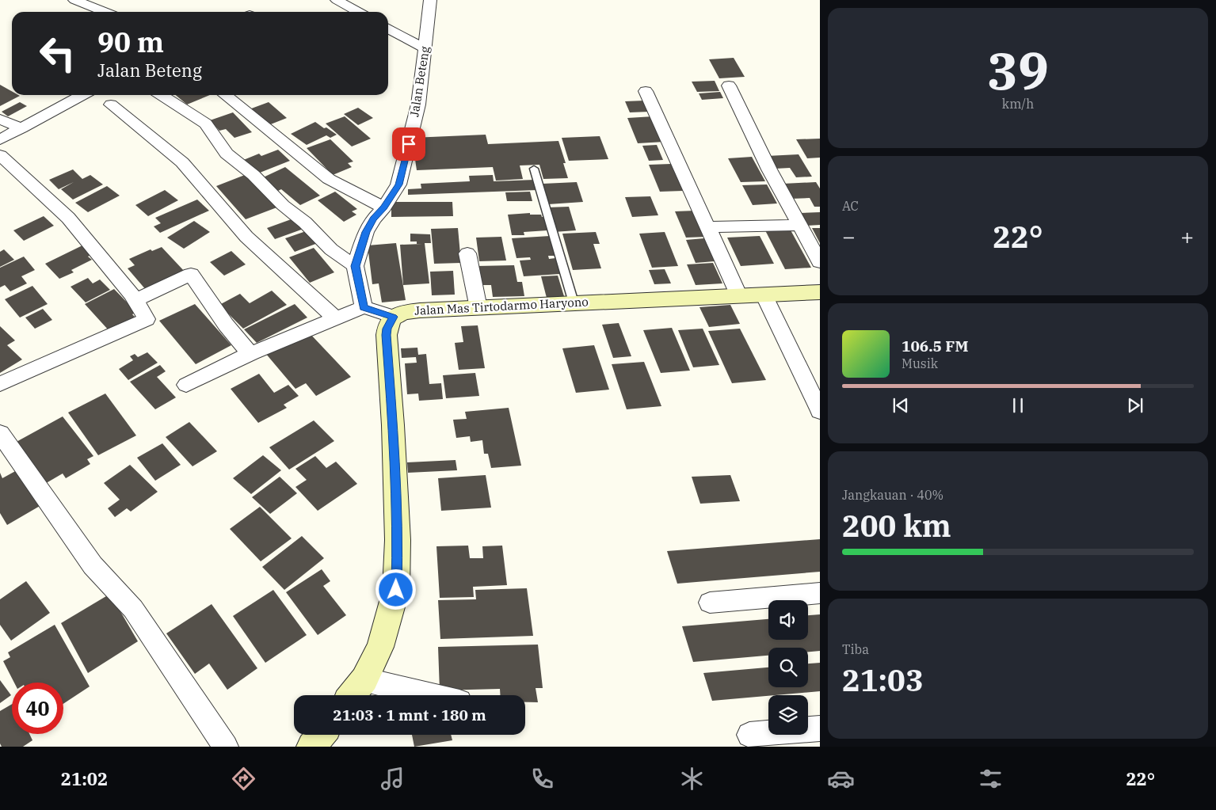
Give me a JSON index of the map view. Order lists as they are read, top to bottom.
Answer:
{
  "streets": {
    "street": ["Jalan Beteng", "Jalan Mas Tirtodarmo Haryono"]
  },
  "page": {
    "tile": [
      ["39", "km/h"],
      "AC",
      ["Jangkauan · 40%", "200 km"],
      ["Tiba", "21:03"]
    ],
    "turn": ["90 m", "Jalan Beteng"],
    "heat": ["−", "22°", "+"],
    "song": ["106.5 FM", "Musik"],
    "limit": "40",
    "trip": "21:03 · 1 mnt · 180 m",
    "tabs": ["21:02", "22°"]
  }
}
